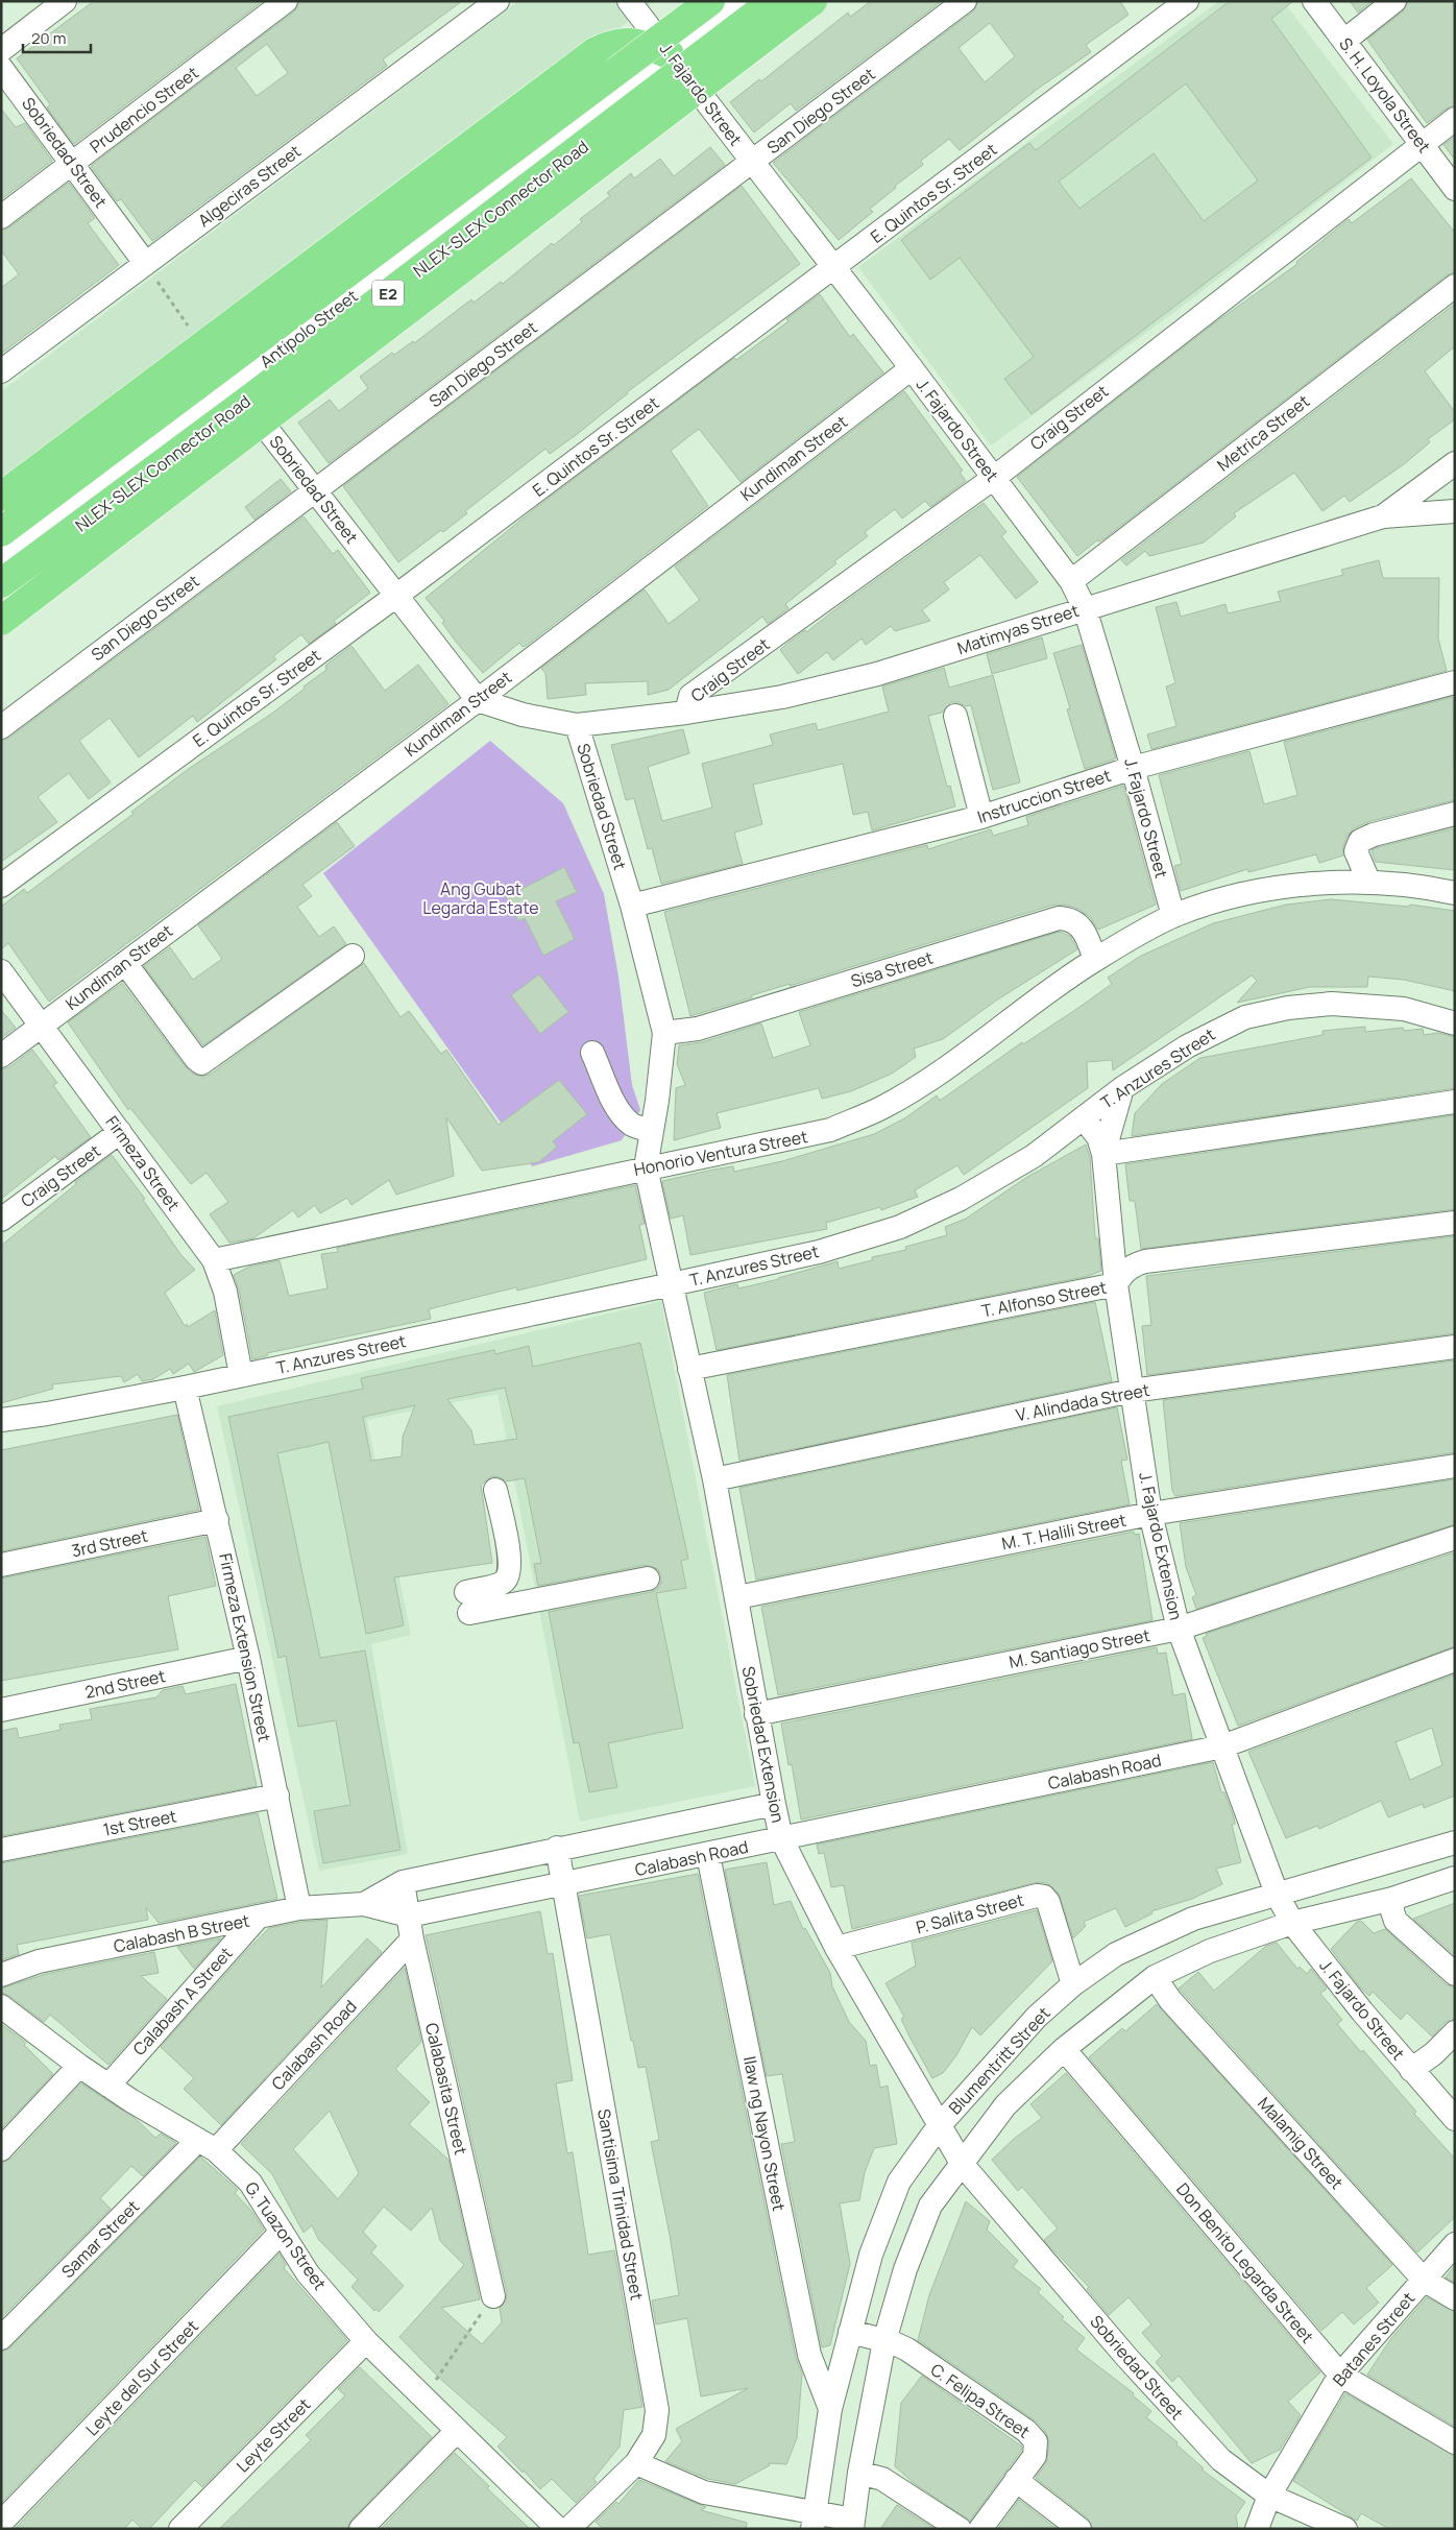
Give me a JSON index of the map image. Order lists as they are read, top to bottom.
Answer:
{
  "streets": {
    "highway": ["NLEX-SLEX Connector Road", "E2"],
    "street": [
      "J. Fajardo Street",
      "S. H. Loyola Street",
      "Prudencio Street",
      "San Diego Street",
      "Sobriedad Street",
      "Algeciras Street",
      "E. Quintos Sr. Street",
      "Antipolo Street",
      "Craig Street",
      "Metrica Street",
      "Kundiman Street",
      "Matimyas Street",
      "Instruccion Street",
      "Sisa Street",
      "T. Anzures Street",
      "Honorio Ventura Street",
      "Firmeza Street",
      "T. Alfonso Street",
      "V. Alindada Street",
      "M. T. Halili Street",
      "3rd Street",
      "J. Fajardo Extension",
      "Firmeza Extension Street",
      "M. Santiago Street",
      "2nd Street",
      "Sobriedad Extension",
      "Calabash Road",
      "1st Street",
      "P. Salita Street",
      "Calabash B Street",
      "Calabash A Street",
      "Blumentritt Street",
      "Calabasita Street",
      "Ilaw ng Nayon Street",
      "Malamig Street",
      "Santisima Trinidad Street",
      "G. Tuazon Street",
      "Samar Street",
      "Don Benito Legarda Street",
      "Batanes Street",
      "Leyte del Sur Street",
      "C. Felipa Street",
      "Leyte Street"
    ]
  },
  "crossings": [
    ["J. Fajardo Street", "San Diego Street"],
    ["J. Fajardo Street", "E. Quintos Sr. Street"],
    ["J. Fajardo Street", "Antipolo Street"],
    ["J. Fajardo Street", "Craig Street"],
    ["J. Fajardo Street", "Metrica Street"],
    ["J. Fajardo Street", "Kundiman Street"],
    ["J. Fajardo Street", "Matimyas Street"],
    ["J. Fajardo Street", "Instruccion Street"],
    ["J. Fajardo Street", "Honorio Ventura Street"],
    ["J. Fajardo Street", "J. Fajardo Extension"],
    ["J. Fajardo Street", "Blumentritt Street"],
    ["S. H. Loyola Street", "Craig Street"],
    ["Prudencio Street", "Sobriedad Street"],
    ["San Diego Street", "Sobriedad Street"],
    ["Sobriedad Street", "Algeciras Street"],
    ["Sobriedad Street", "E. Quintos Sr. Street"],
    ["Sobriedad Street", "Antipolo Street"],
    ["Sobriedad Street", "Kundiman Street"],
    ["Sobriedad Street", "Matimyas Street"],
    ["Sobriedad Street", "Instruccion Street"],
    ["Sobriedad Street", "Sisa Street"],
    ["Sobriedad Street", "T. Anzures Street"],
    ["Sobriedad Street", "Honorio Ventura Street"],
    ["Sobriedad Street", "Sobriedad Extension"],
    ["Sobriedad Street", "Blumentritt Street"],
    ["Sobriedad Street", "Batanes Street"],
    ["Craig Street", "Matimyas Street"],
    ["Craig Street", "Firmeza Street"],
    ["Kundiman Street", "Firmeza Street"],
    ["Sisa Street", "Honorio Ventura Street"],
    ["T. Anzures Street", "Firmeza Street"],
    ["T. Anzures Street", "J. Fajardo Extension"],
    ["T. Anzures Street", "Firmeza Extension Street"],
    ["T. Anzures Street", "Sobriedad Extension"],
    ["Honorio Ventura Street", "Firmeza Street"],
    ["T. Alfonso Street", "J. Fajardo Extension"],
    ["T. Alfonso Street", "Sobriedad Extension"],
    ["V. Alindada Street", "J. Fajardo Extension"],
    ["V. Alindada Street", "Sobriedad Extension"],
    ["M. T. Halili Street", "J. Fajardo Extension"],
    ["M. T. Halili Street", "Sobriedad Extension"],
    ["3rd Street", "Firmeza Extension Street"],
    ["J. Fajardo Extension", "M. Santiago Street"],
    ["J. Fajardo Extension", "Calabash Road"],
    ["J. Fajardo Extension", "Blumentritt Street"],
    ["Firmeza Extension Street", "2nd Street"],
    ["Firmeza Extension Street", "1st Street"],
    ["Firmeza Extension Street", "Calabash B Street"],
    ["M. Santiago Street", "Sobriedad Extension"],
    ["Sobriedad Extension", "Calabash Road"],
    ["Sobriedad Extension", "P. Salita Street"],
    ["Sobriedad Extension", "Blumentritt Street"],
    ["Calabash Road", "Calabash B Street"],
    ["Calabash Road", "Calabasita Street"],
    ["Calabash Road", "Ilaw ng Nayon Street"],
    ["Calabash Road", "Santisima Trinidad Street"],
    ["Calabash Road", "G. Tuazon Street"],
    ["Calabash Road", "Samar Street"],
    ["P. Salita Street", "Blumentritt Street"],
    ["Calabash B Street", "Calabash A Street"],
    ["Calabash A Street", "G. Tuazon Street"],
    ["Blumentritt Street", "Ilaw ng Nayon Street"],
    ["Blumentritt Street", "Malamig Street"],
    ["Blumentritt Street", "Don Benito Legarda Street"],
    ["Blumentritt Street", "C. Felipa Street"],
    ["Malamig Street", "Batanes Street"],
    ["G. Tuazon Street", "Samar Street"],
    ["G. Tuazon Street", "Leyte del Sur Street"],
    ["G. Tuazon Street", "Leyte Street"],
    ["Don Benito Legarda Street", "Batanes Street"]
  ],
  "parks": ["Ang Gubat Legarda Estate"],
  "scale_bar": "20 m"
}
